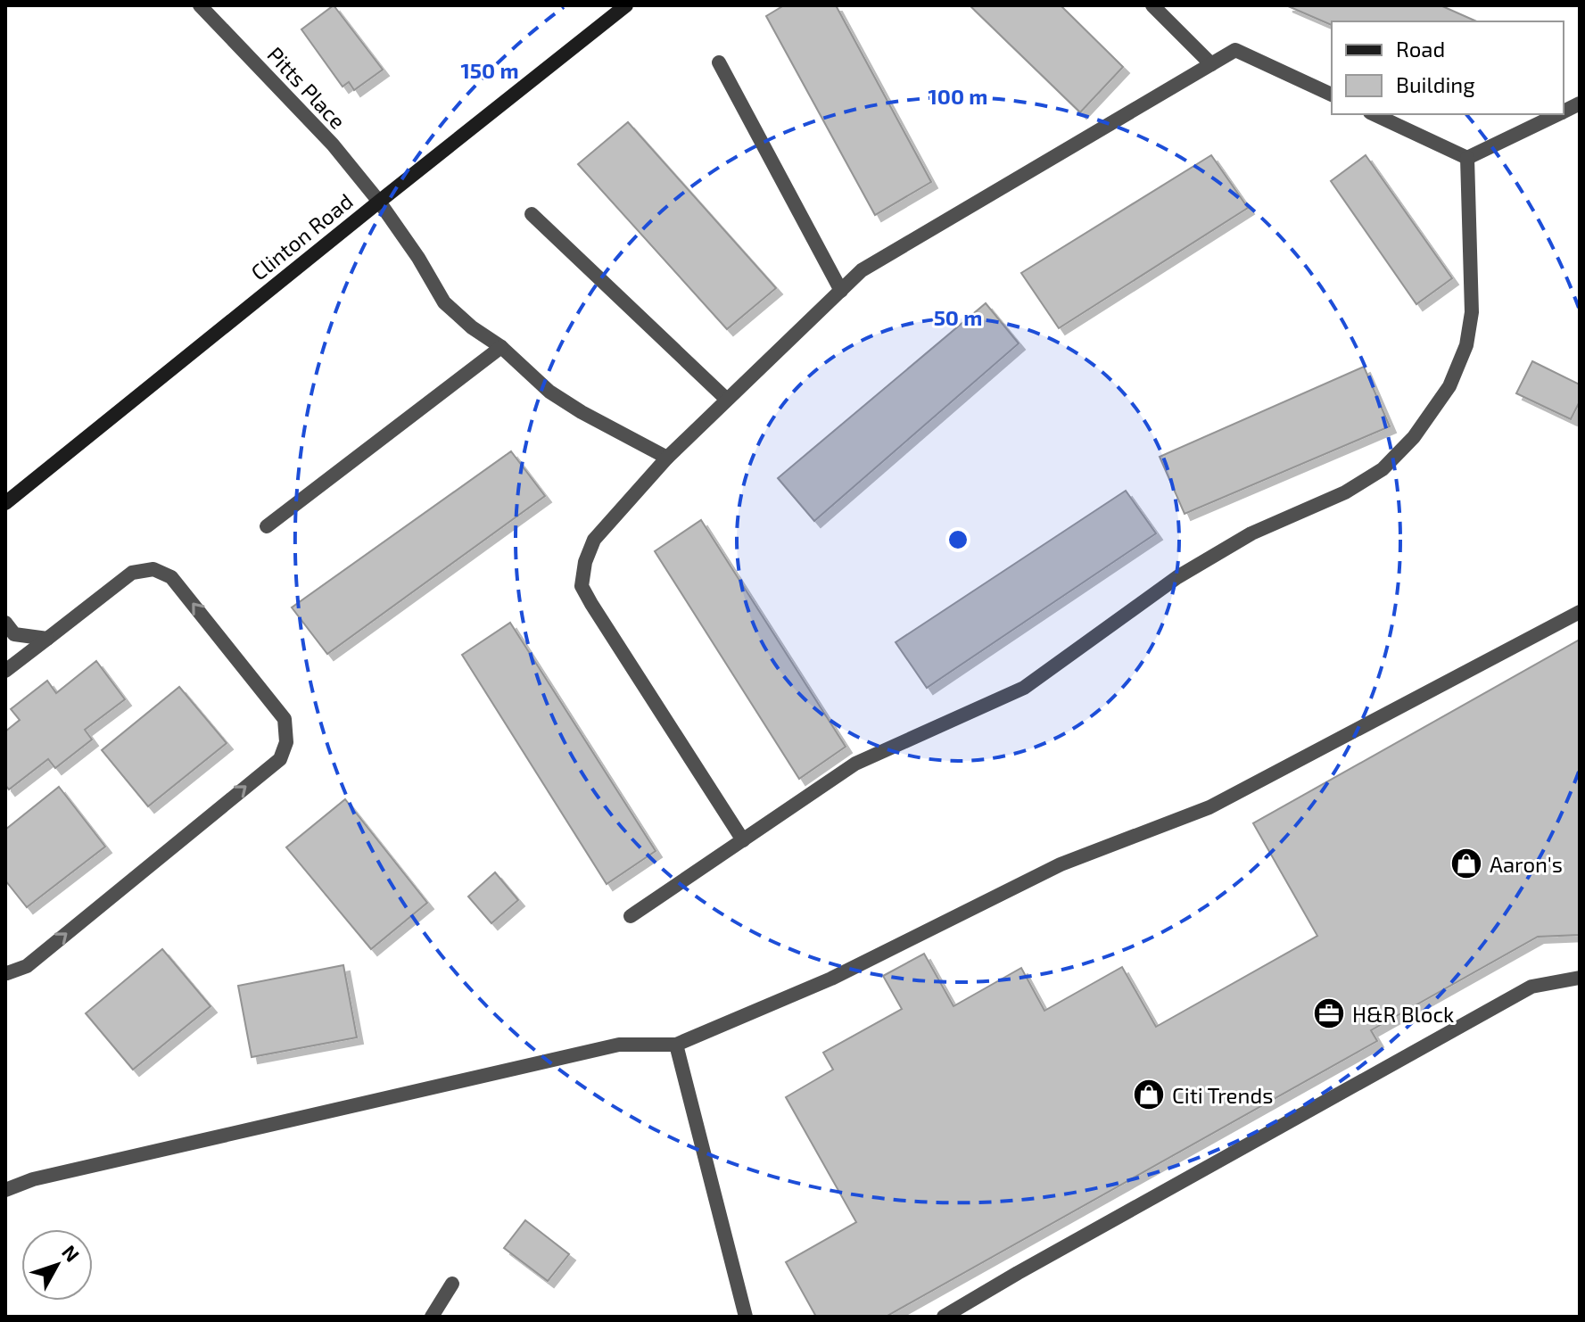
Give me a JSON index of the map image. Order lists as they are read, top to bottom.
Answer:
{
  "streets": {
    "street": ["Pitts Place", "Clinton Road"]
  },
  "crossings": [
    ["Pitts Place", "Clinton Road"]
  ],
  "places": {
    "shop": ["Aaron's", "Citi Trends"],
    "office": ["H&R Block"]
  },
  "legend": ["Road", "Building"],
  "north": "top right",
  "rings": ["150 m", "100 m", "50 m"]
}
